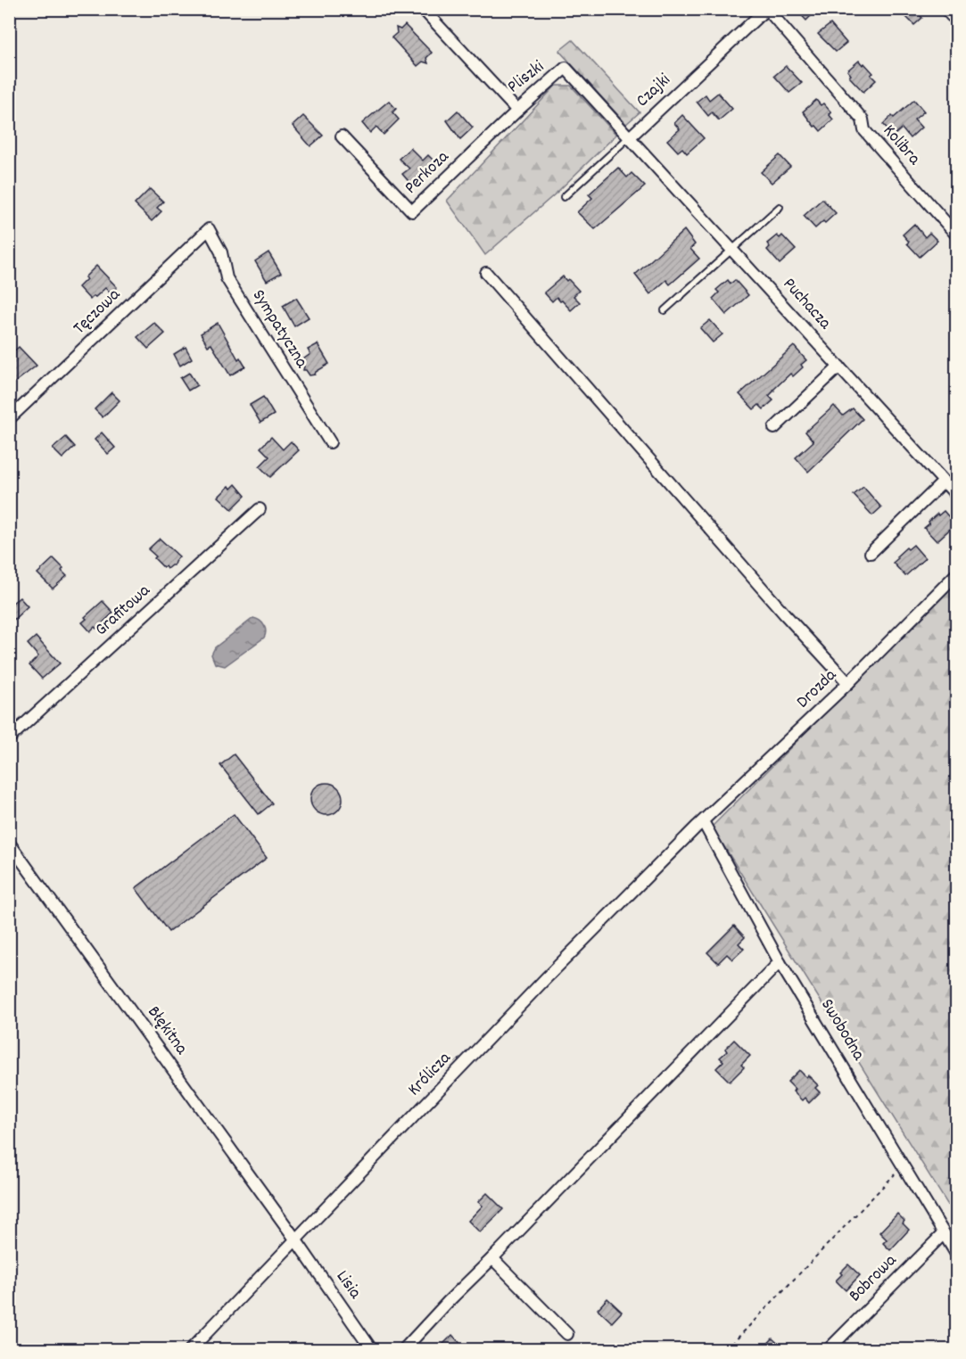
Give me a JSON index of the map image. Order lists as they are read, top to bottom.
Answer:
{
  "streets": {
    "street": [
      "Pliszki",
      "Czajki",
      "Kolibra",
      "Perkoza",
      "Puchacza",
      "Tęczowa",
      "Sympatyczna",
      "Grafitowa",
      "Drozda",
      "Swobodna",
      "Błękitna",
      "Królicza",
      "Bobrowa",
      "Lisia"
    ]
  },
  "crossings": [
    ["Pliszki", "Czajki"],
    ["Pliszki", "Perkoza"],
    ["Pliszki", "Puchacza"],
    ["Czajki", "Kolibra"],
    ["Czajki", "Puchacza"],
    ["Tęczowa", "Sympatyczna"],
    ["Drozda", "Swobodna"],
    ["Drozda", "Królicza"],
    ["Swobodna", "Królicza"],
    ["Swobodna", "Bobrowa"],
    ["Błękitna", "Królicza"],
    ["Błękitna", "Lisia"],
    ["Królicza", "Lisia"]
  ]
}
